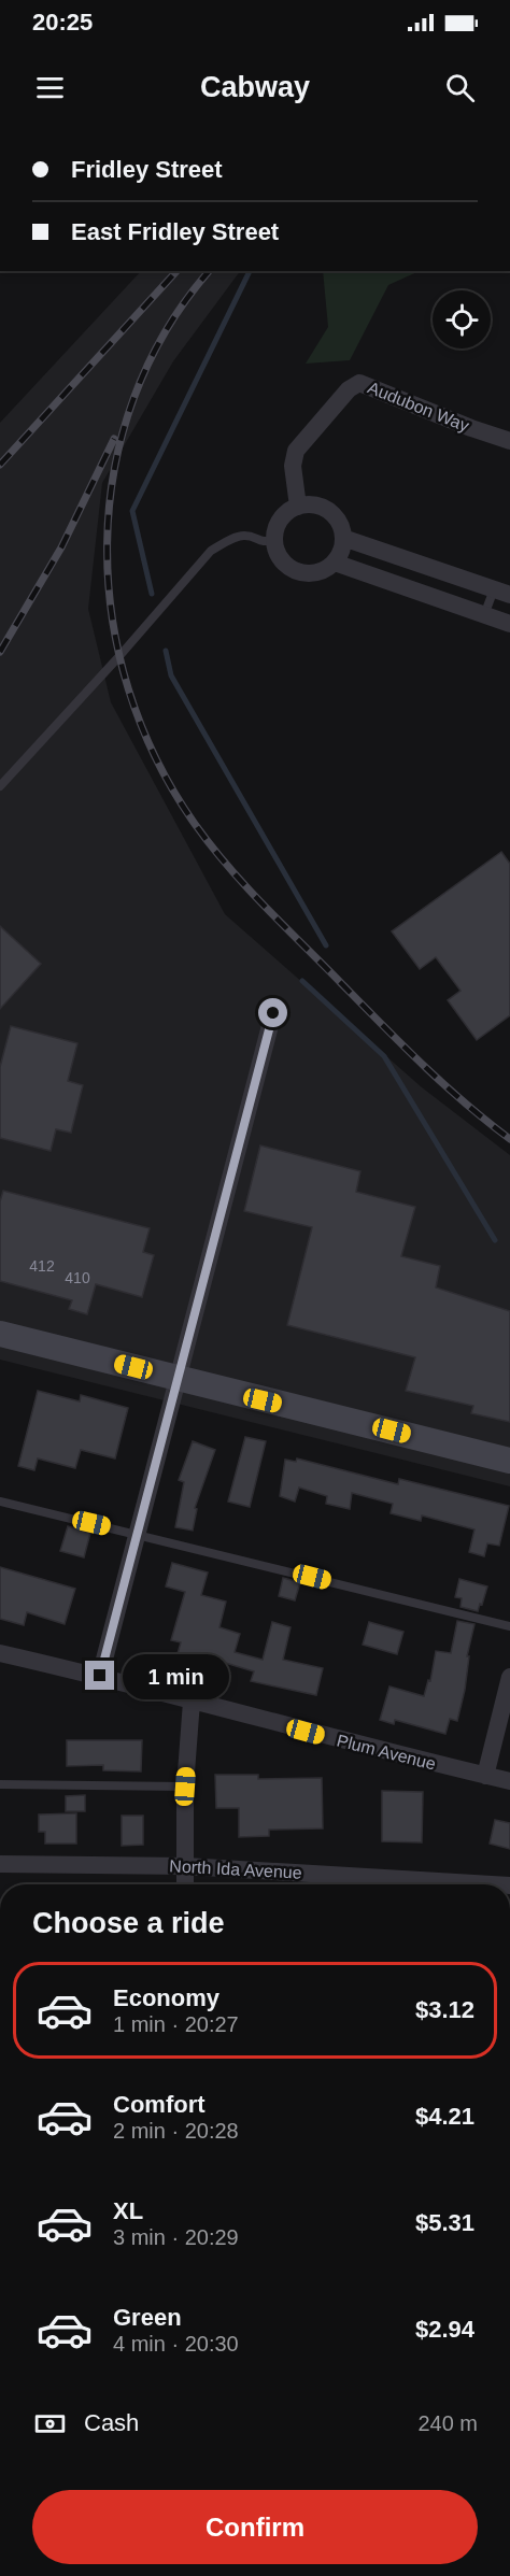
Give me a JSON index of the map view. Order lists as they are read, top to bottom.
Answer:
{
  "streets": {
    "street": ["Audubon Way", "Plum Avenue", "North Ida Avenue"]
  },
  "house_numbers": ["412", "410"],
  "page": {
    "status": "20:25",
    "header": "Cabway",
    "banner": ["Fridley Street", "East Fridley Street"],
    "bubble": "1 min",
    "heading": "Choose a ride",
    "list": [
      {
        "name": "Economy",
        "note": "1 min · 20:27",
        "value": "$3.12"
      },
      {
        "name": "Comfort",
        "note": "2 min · 20:28",
        "value": "$4.21"
      },
      {
        "name": "XL",
        "note": "3 min · 20:29",
        "value": "$5.31"
      },
      {
        "name": "Green",
        "note": "4 min · 20:30",
        "value": "$2.94"
      }
    ],
    "pay": ["Cash", "240 m"],
    "buttons": "Confirm"
  }
}
